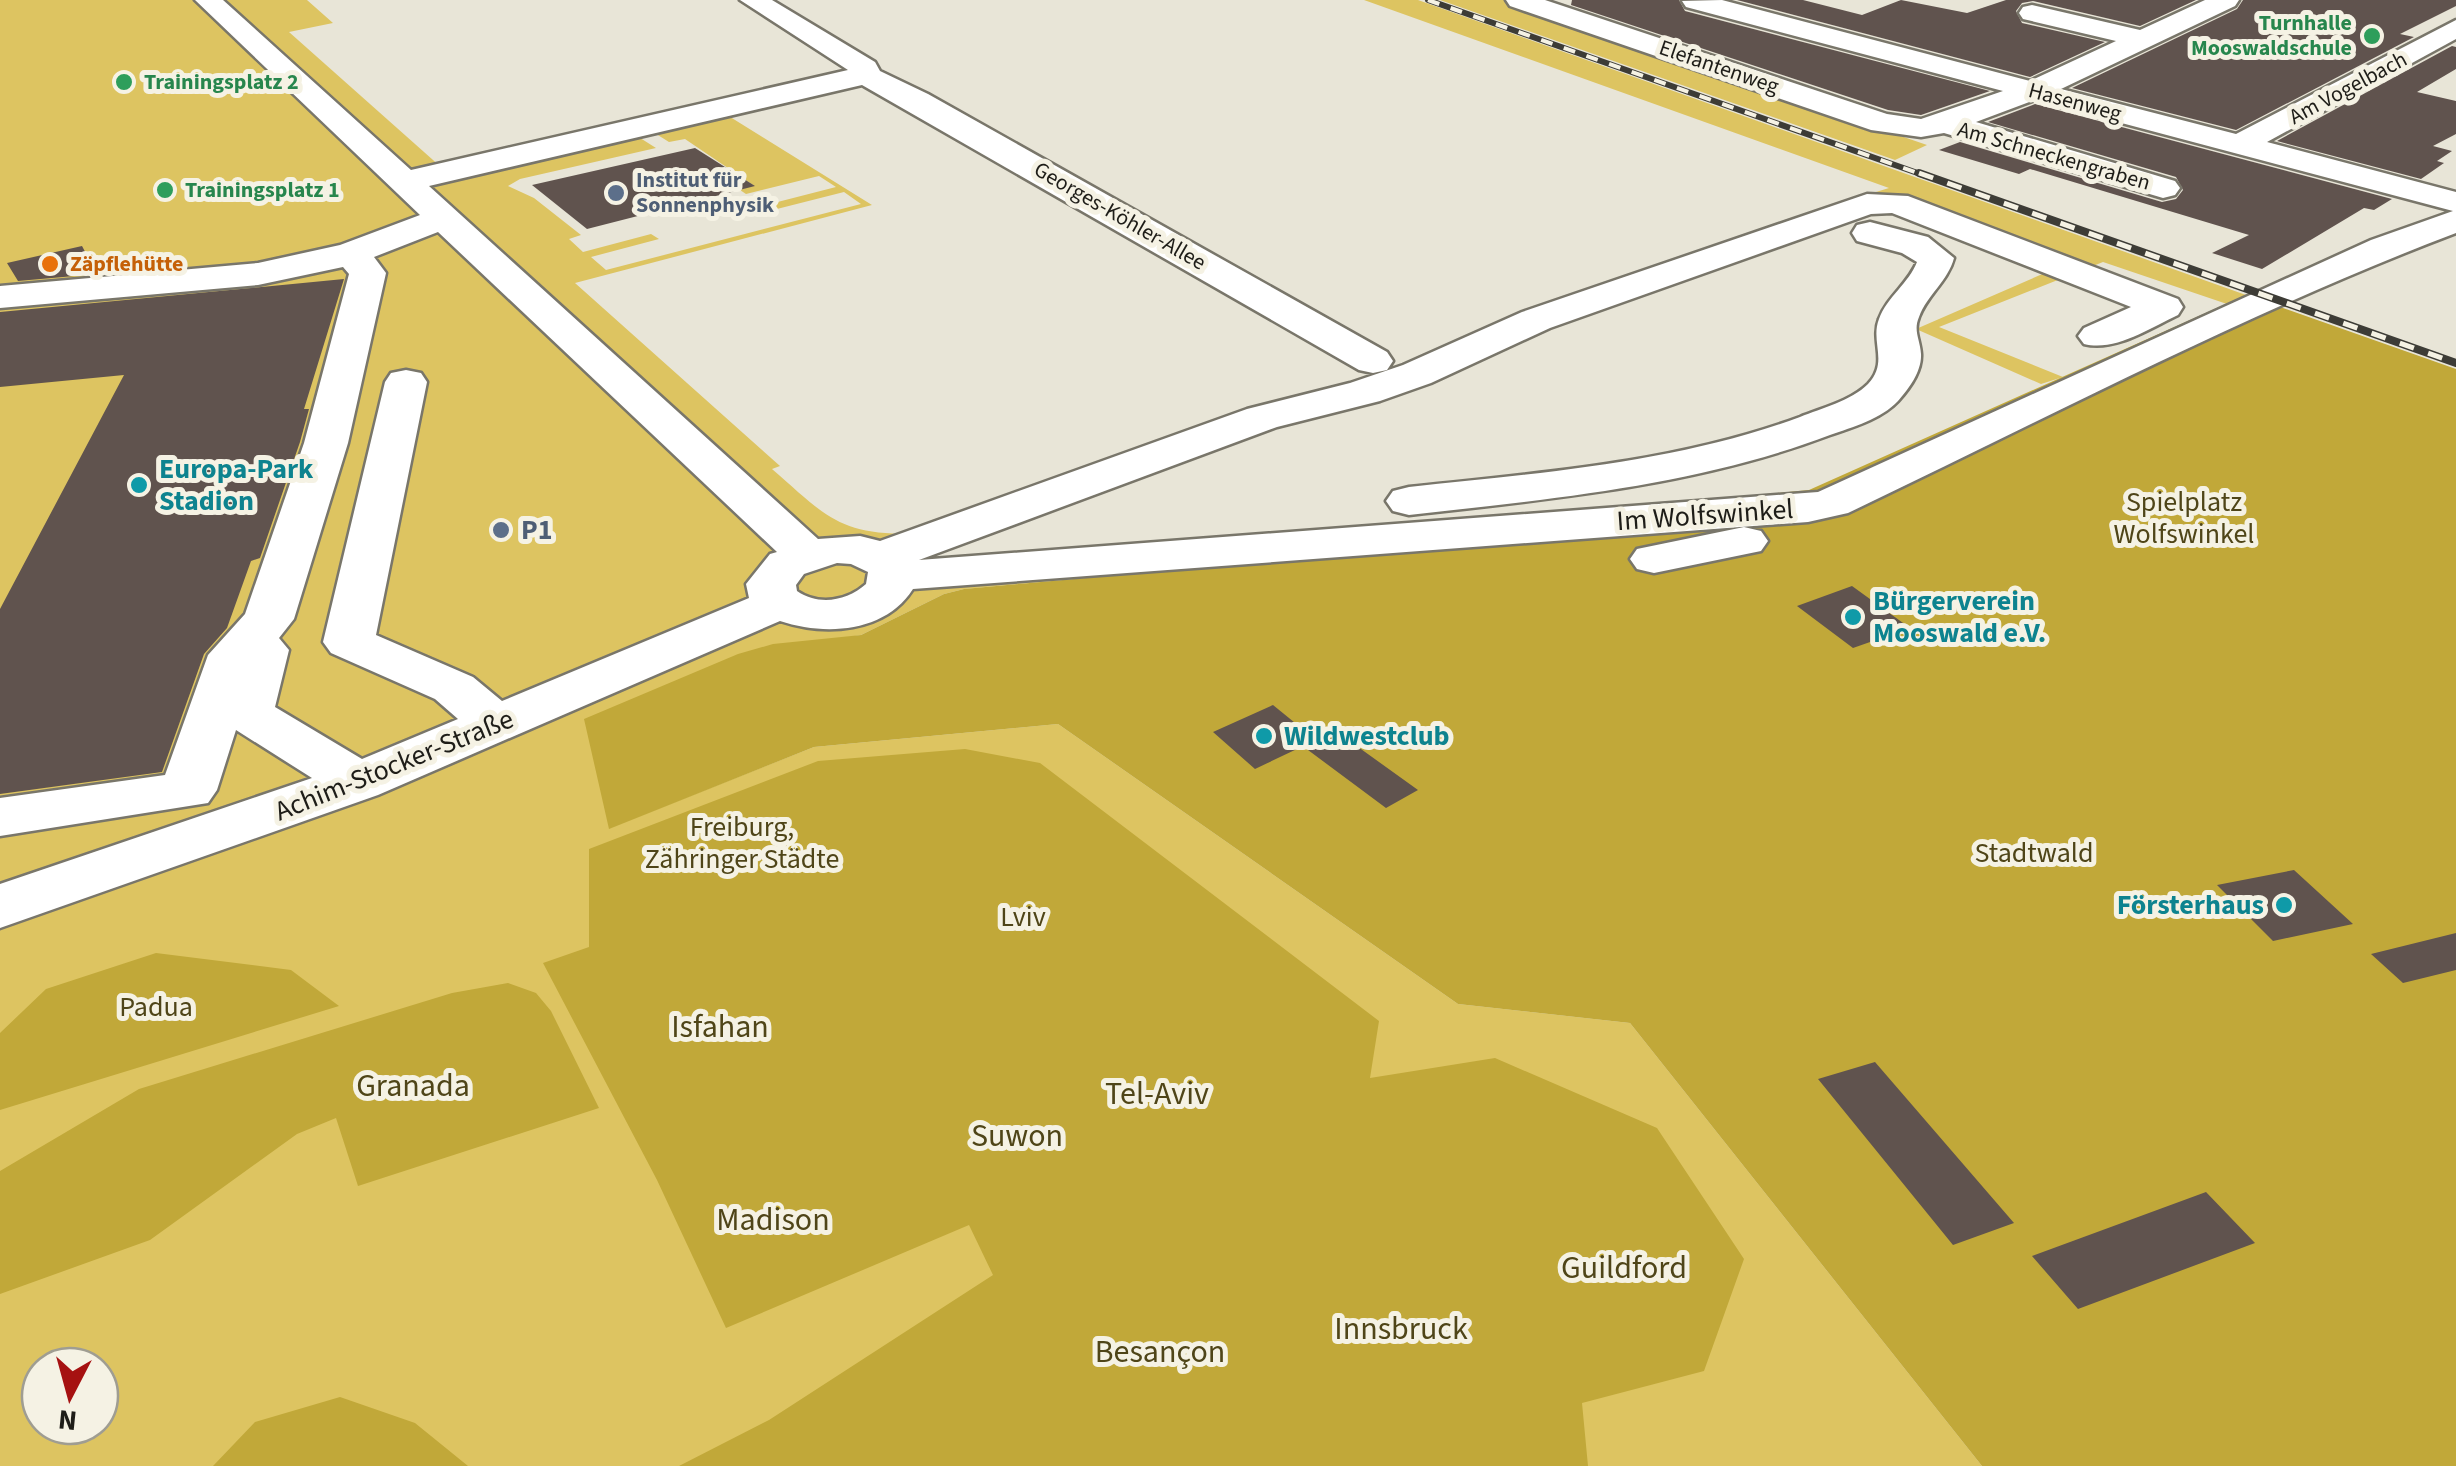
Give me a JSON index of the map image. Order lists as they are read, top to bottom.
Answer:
{
  "streets": {
    "street": [
      "Elefantenweg",
      "Am Vogelbach",
      "Hasenweg",
      "Am Schneckengraben",
      "Georges-Köhler-Allee",
      "Im Wolfswinkel",
      "Achim-Stocker-Straße"
    ]
  },
  "crossings": [
    ["Elefantenweg", "Am Schneckengraben"],
    ["Am Vogelbach", "Hasenweg"],
    ["Hasenweg", "Am Schneckengraben"]
  ],
  "parks": [
    "Spielplatz Wolfswinkel",
    "Freiburg, Zähringer Städte",
    "Stadtwald",
    "Lviv",
    "Padua",
    "Isfahan",
    "Granada",
    "Tel-Aviv",
    "Suwon",
    "Madison",
    "Guildford",
    "Innsbruck",
    "Besançon"
  ],
  "places": [
    "Turnhalle Mooswaldschule",
    "Trainingsplatz 2",
    "Trainingsplatz 1",
    "Institut für Sonnenphysik",
    "Zäpflehütte",
    "Europa-Park Stadion",
    "P1",
    "Bürgerverein Mooswald e.V.",
    "Wildwestclub",
    "Försterhaus"
  ],
  "north": "bottom"
}
